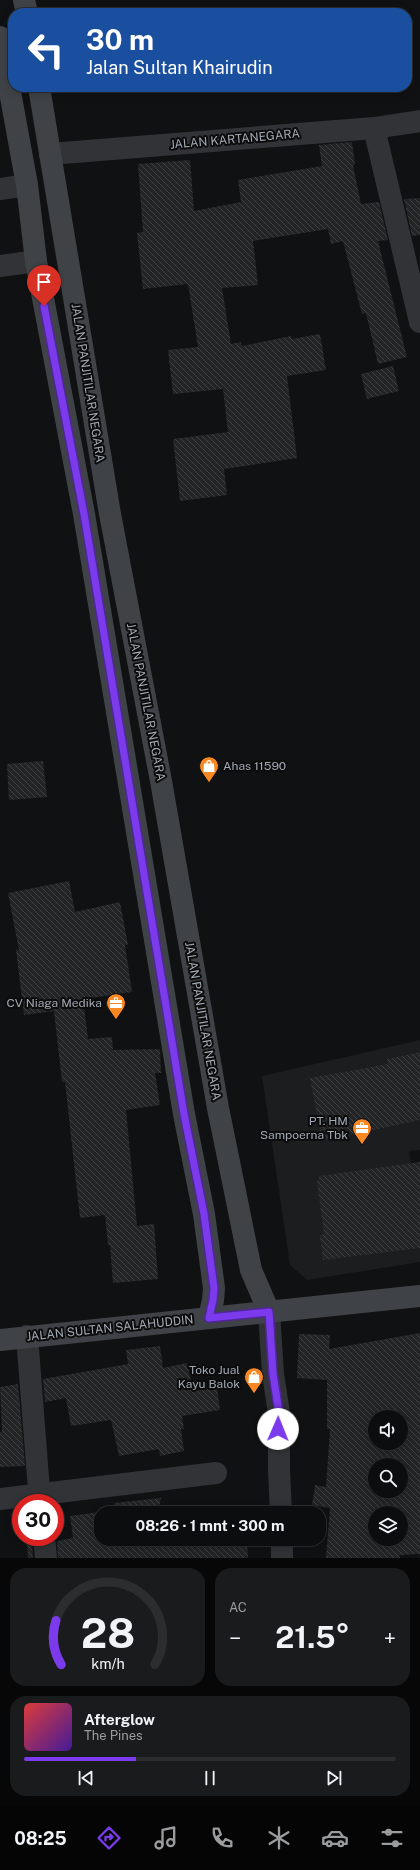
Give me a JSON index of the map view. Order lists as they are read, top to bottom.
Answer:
{
  "streets": {
    "main road": ["JALAN PANJITILAR NEGARA", "JALAN SULTAN SALAHUDDIN"],
    "street": ["JALAN KARTANEGARA"]
  },
  "crossings": [
    ["JALAN KARTANEGARA", "JALAN PANJITILAR NEGARA"],
    ["JALAN PANJITILAR NEGARA", "JALAN SULTAN SALAHUDDIN"]
  ],
  "places": {
    "shop": ["Ahas 11590", "Toko Jual Kayu Balok"],
    "office": ["CV Niaga Medika", "PT. HM Sampoerna Tbk"]
  },
  "page": {
    "turn": ["30 m", "Jalan Sultan Khairudin"],
    "limit": "30",
    "trip": "08:26 · 1 mnt · 300 m",
    "tile": "AC",
    "heat": ["−", "21.5°", "+"],
    "song": ["Afterglow", "The Pines"],
    "tabs": "08:25",
    "gauge": ["28", "km/h"]
  }
}
